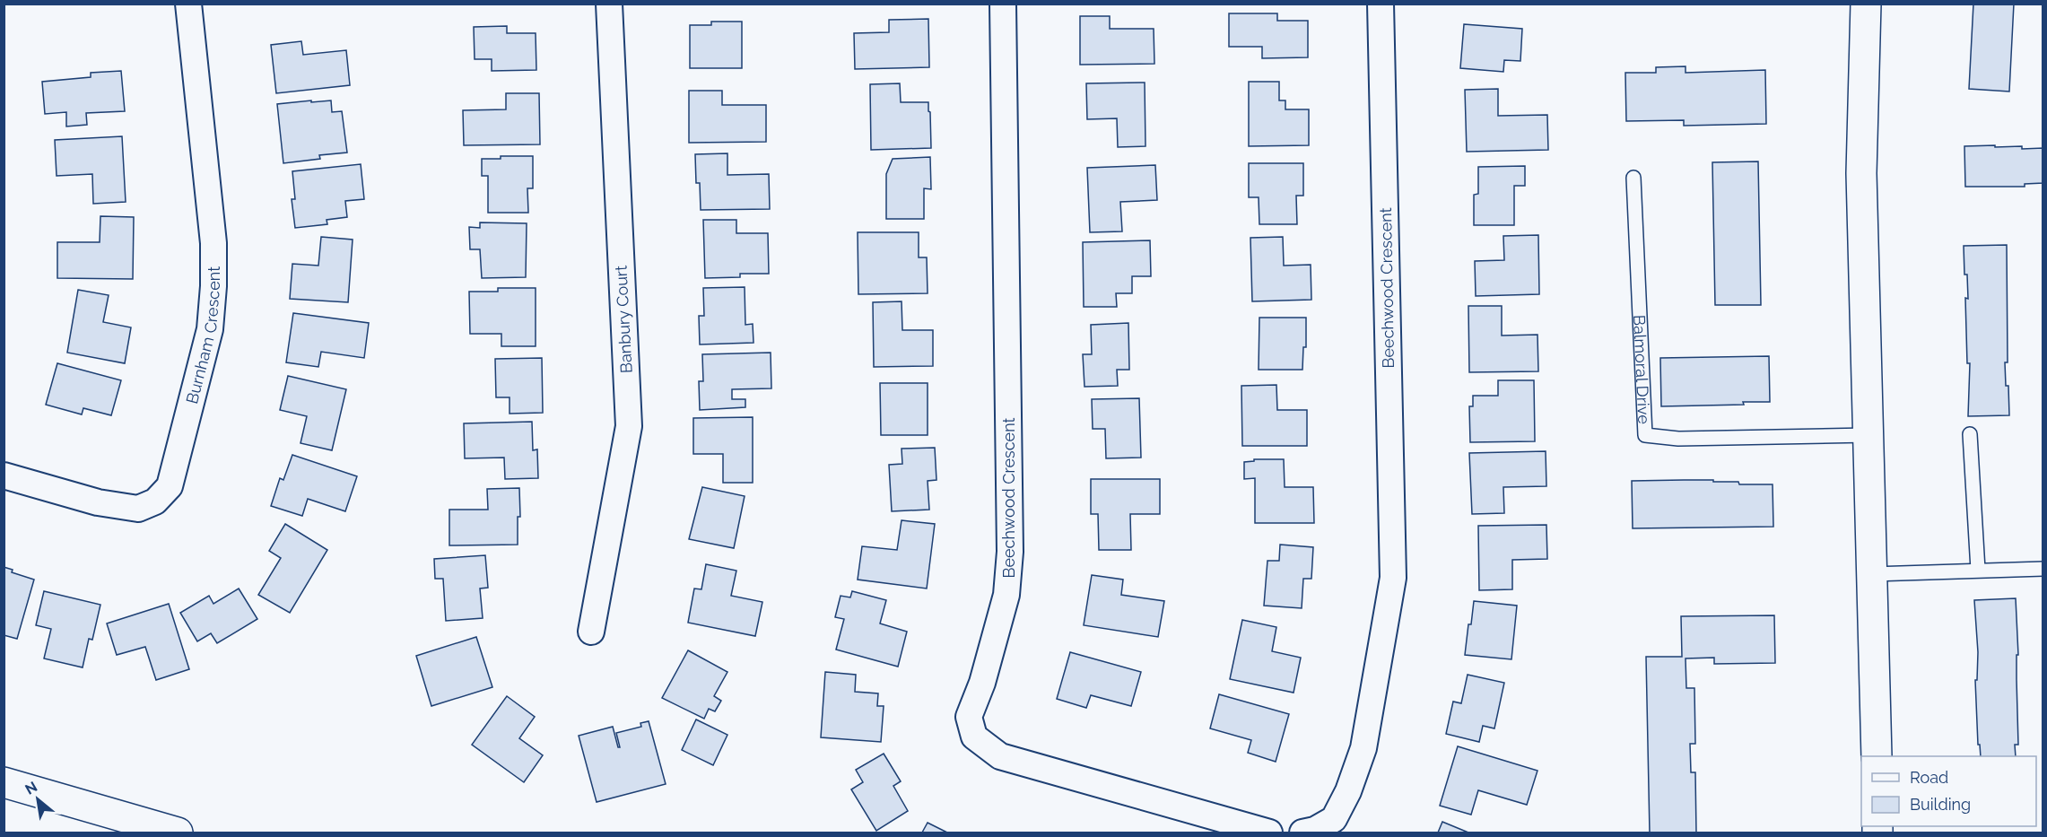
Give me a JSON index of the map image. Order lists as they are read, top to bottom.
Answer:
{
  "streets": {
    "street": ["Beechwood Crescent", "Banbury Court", "Burnham Crescent"],
    "lane": ["Balmoral Drive"]
  },
  "legend": ["Road", "Building"],
  "north": "top left"
}
